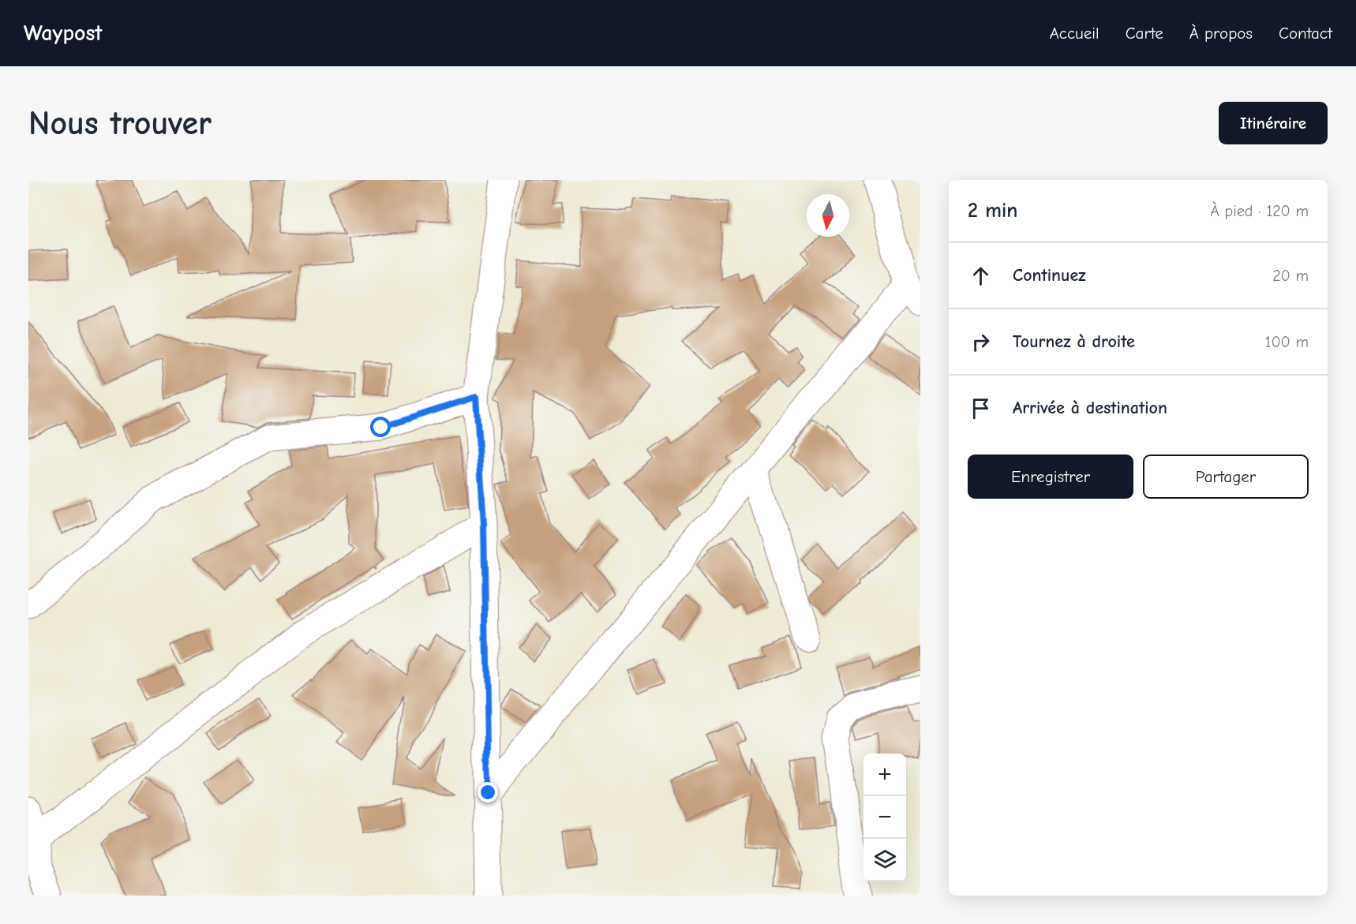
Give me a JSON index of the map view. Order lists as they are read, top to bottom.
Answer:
{
  "north": "bottom",
  "page": {
    "header": "Waypost",
    "nav": [
      "Accueil",
      "Carte",
      "À propos",
      "Contact"
    ],
    "buttons": [
      "Itinéraire",
      ["Enregistrer", "Partager"]
    ],
    "title": "Nous trouver",
    "heading": ["2 min", "À pied · 120 m"],
    "list": [
      ["Continuez", "20 m"],
      ["Tournez à droite", "100 m"],
      "Arrivée à destination"
    ],
    "map_buttons": ["+", "−"]
  }
}
